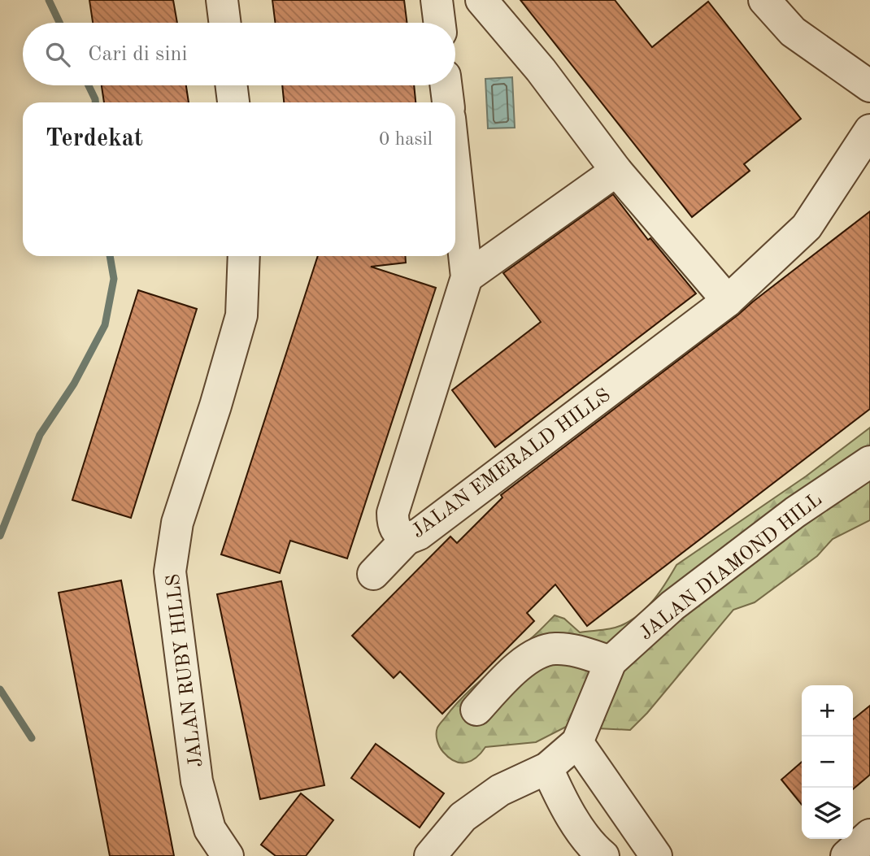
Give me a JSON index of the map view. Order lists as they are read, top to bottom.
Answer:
{
  "streets": {
    "street": ["JALAN EMERALD HILLS", "JALAN DIAMOND HILL", "JALAN RUBY HILLS"]
  },
  "page": {
    "search": "Cari di sini",
    "heading": ["Terdekat", "0 hasil"],
    "map_buttons": ["+", "−"]
  }
}
